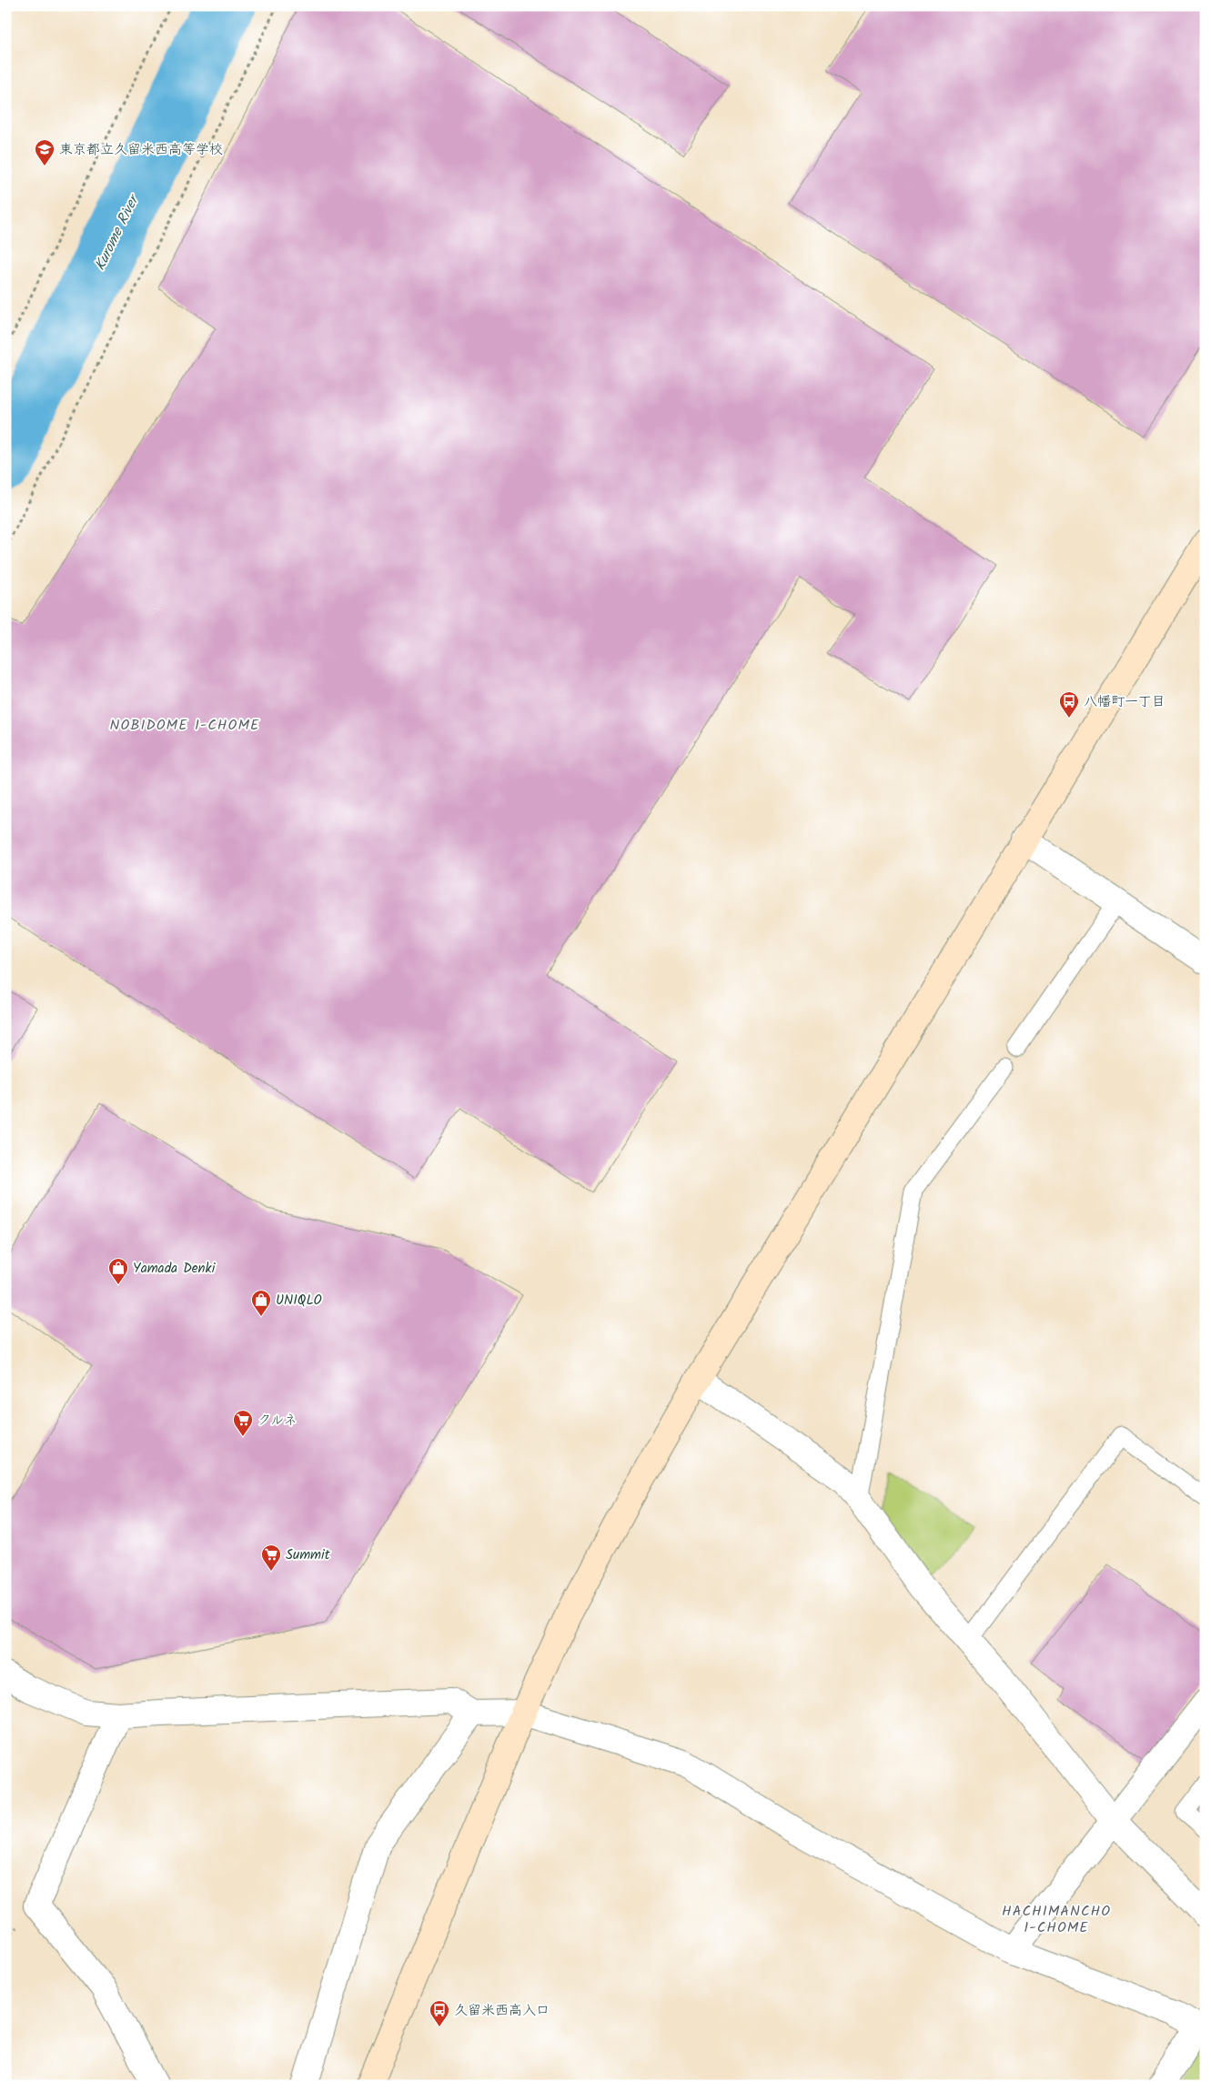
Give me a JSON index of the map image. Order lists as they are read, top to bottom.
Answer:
{
  "districts": ["NOBIDOME 1-CHOME", "HACHIMANCHO 1-CHOME"],
  "water": ["Kurome River"],
  "places": {
    "school or university": ["東京都立久留米西高等学校"],
    "bus stop": ["八幡町一丁目", "久留米西高入口"],
    "shop": ["Yamada Denki", "UNIQLO"],
    "supermarket": ["クルネ", "Summit"]
  }
}
